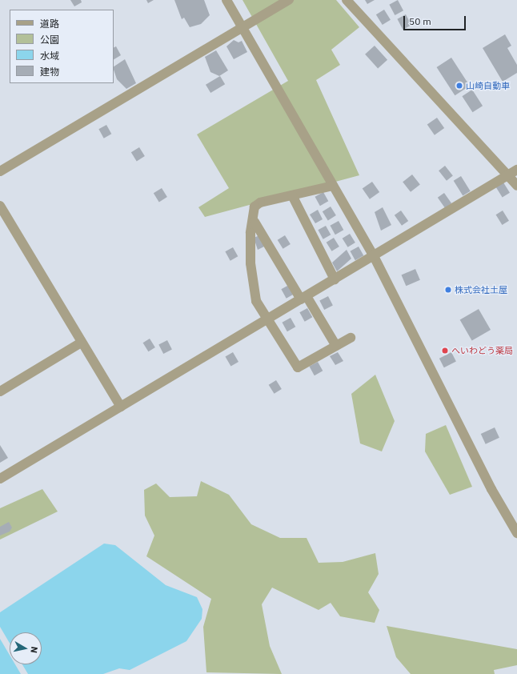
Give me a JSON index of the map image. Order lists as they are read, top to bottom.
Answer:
{
  "places": ["山崎自動車", "株式会社土屋", "へいわどう薬局"],
  "legend": [
    "道路",
    "公園",
    "水域",
    "建物"
  ],
  "scale_bar": "50 m",
  "north": "right"
}
